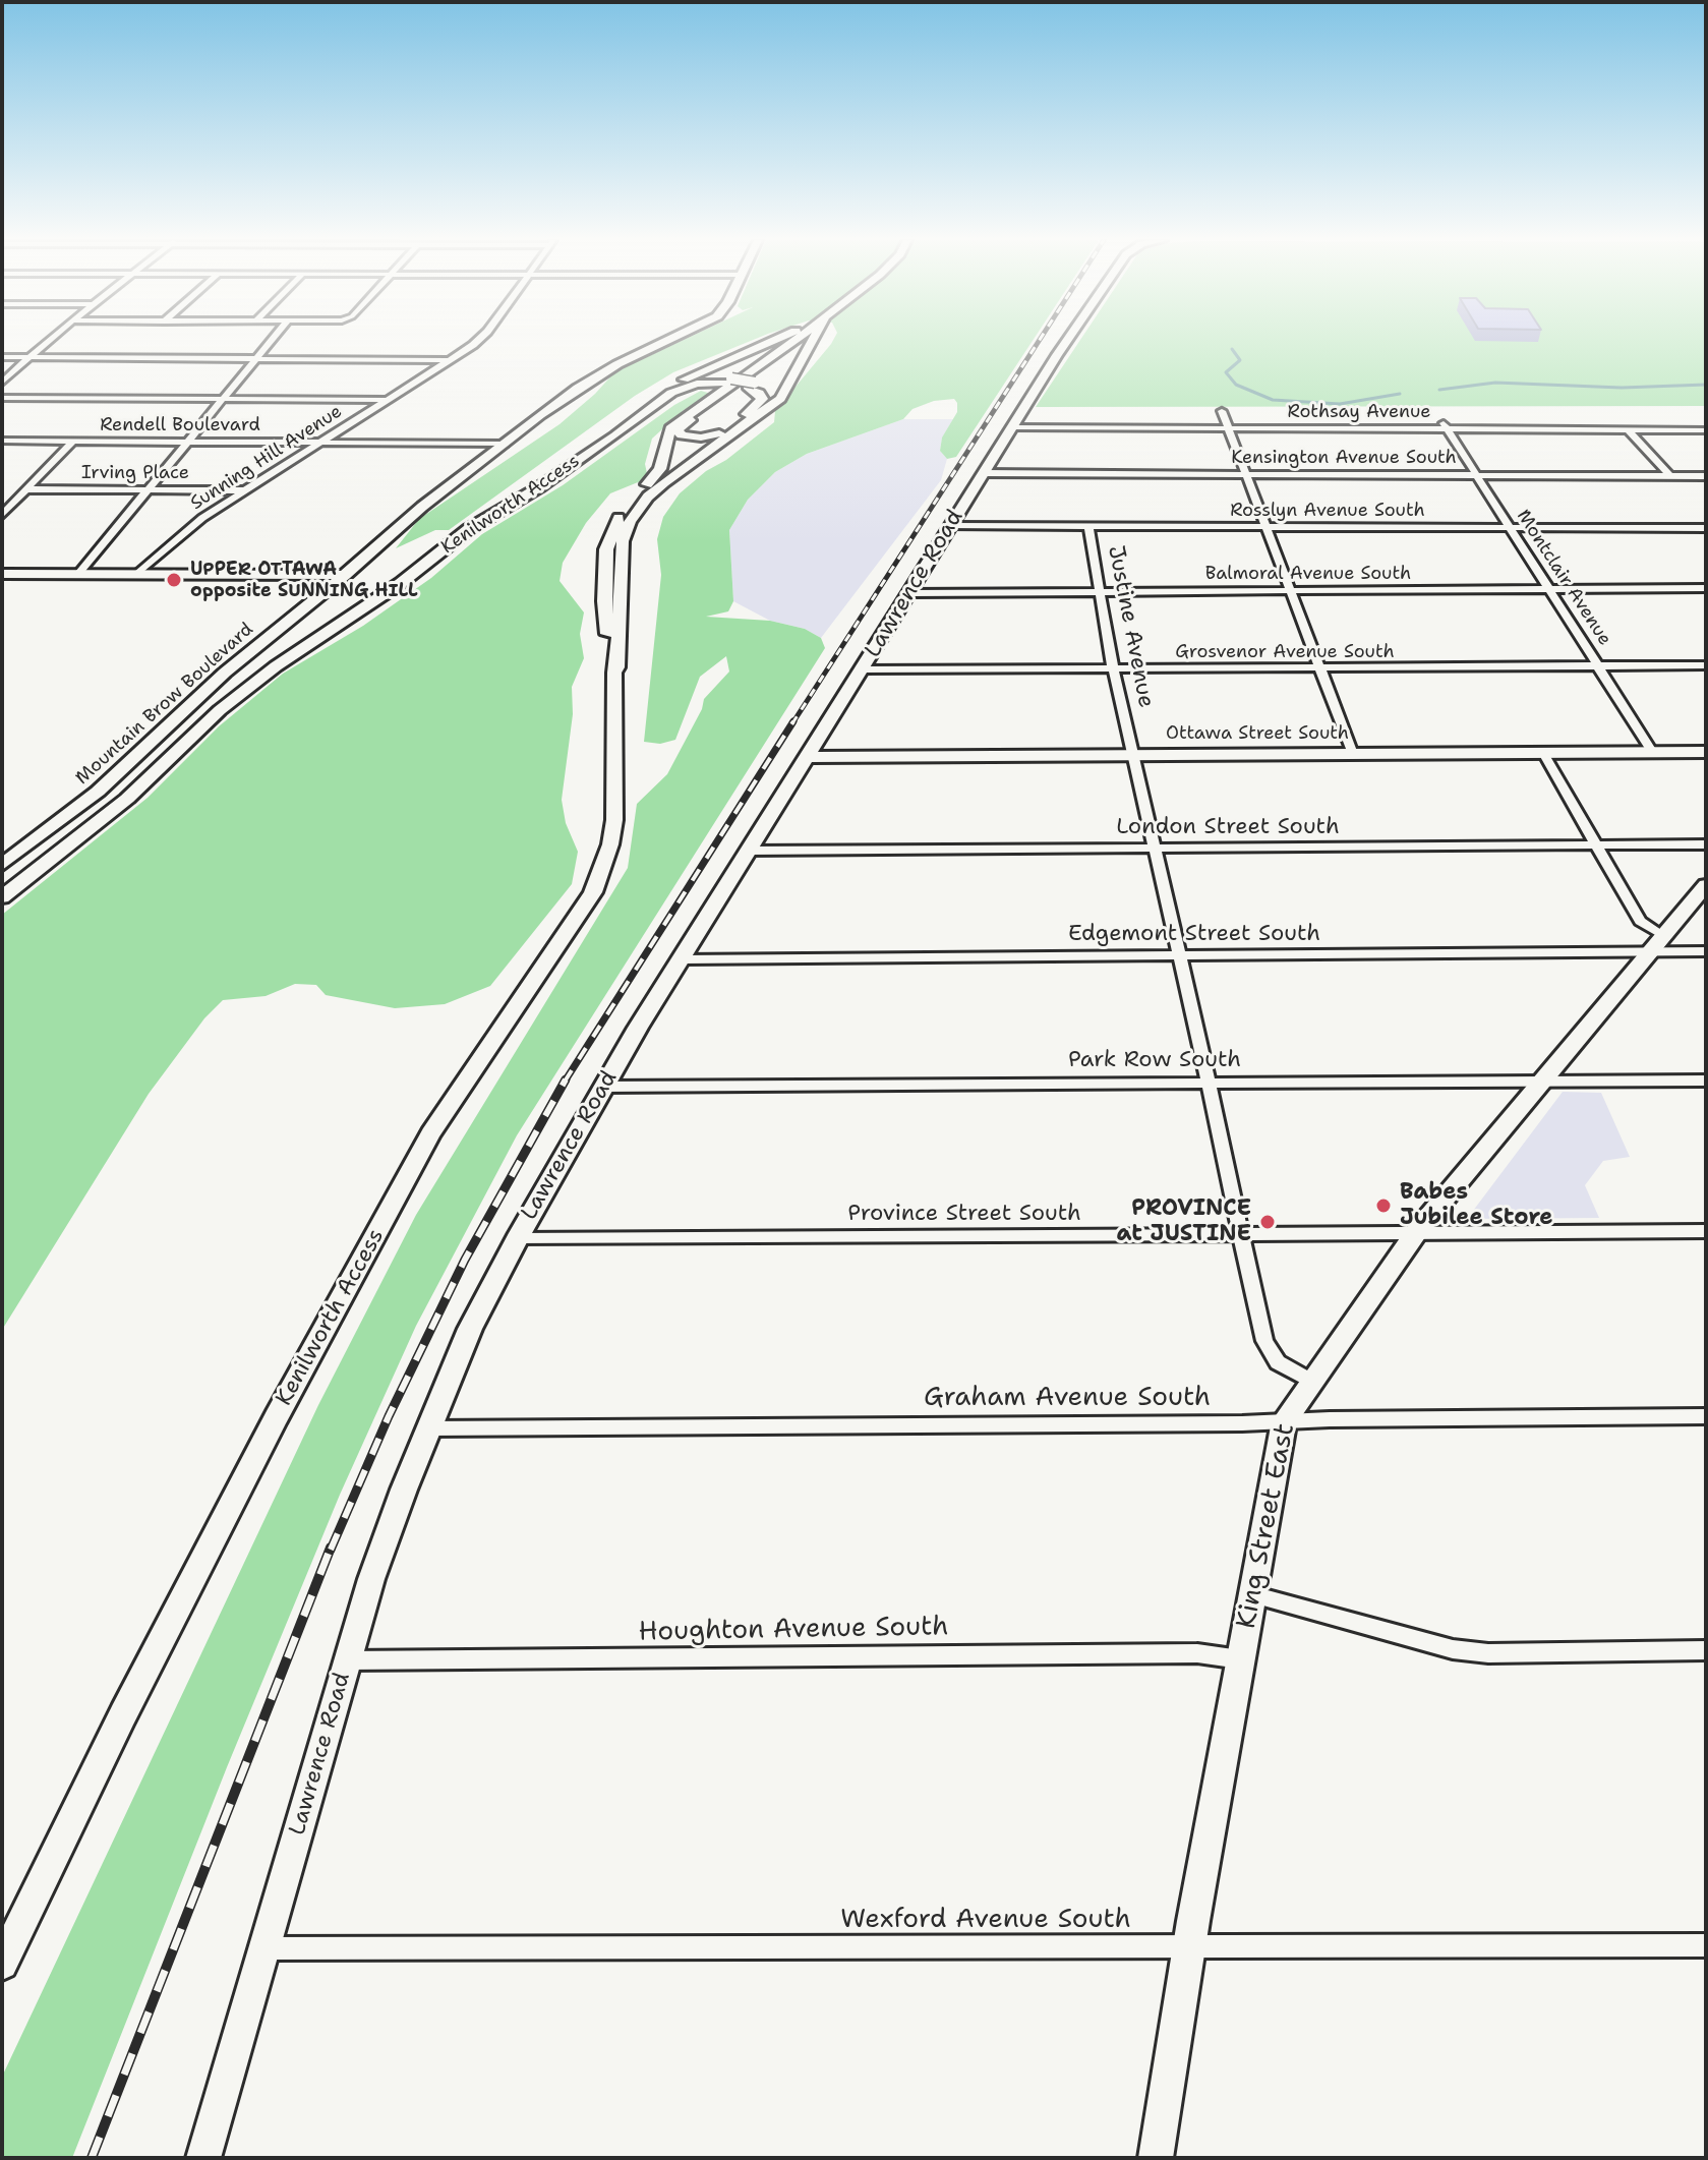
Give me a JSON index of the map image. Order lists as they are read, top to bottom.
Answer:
{
  "streets": {
    "main road": [
      "Kenilworth Access",
      "Lawrence Road",
      "Mountain Brow Boulevard",
      "Ottawa Street South",
      "King Street East"
    ],
    "street": [
      "Rothsay Avenue",
      "Rendell Boulevard",
      "Sunning Hill Avenue",
      "Kensington Avenue South",
      "Irving Place",
      "Rosslyn Avenue South",
      "Balmoral Avenue South",
      "Montclair Avenue",
      "Justine Avenue",
      "Grosvenor Avenue South",
      "London Street South",
      "Edgemont Street South",
      "Park Row South",
      "Province Street South",
      "Graham Avenue South",
      "Houghton Avenue South",
      "Wexford Avenue South"
    ]
  },
  "crossings": [
    ["Rothsay Avenue", "Montclair Avenue"],
    ["Rothsay Avenue", "Lawrence Road"],
    ["Rendell Boulevard", "Sunning Hill Avenue"],
    ["Rendell Boulevard", "Mountain Brow Boulevard"],
    ["Sunning Hill Avenue", "Irving Place"],
    ["Kensington Avenue South", "Montclair Avenue"],
    ["Kensington Avenue South", "Lawrence Road"],
    ["Rosslyn Avenue South", "Montclair Avenue"],
    ["Rosslyn Avenue South", "Lawrence Road"],
    ["Rosslyn Avenue South", "Justine Avenue"],
    ["Balmoral Avenue South", "Montclair Avenue"],
    ["Balmoral Avenue South", "Lawrence Road"],
    ["Balmoral Avenue South", "Justine Avenue"],
    ["Montclair Avenue", "Grosvenor Avenue South"],
    ["Montclair Avenue", "Ottawa Street South"],
    ["Lawrence Road", "Grosvenor Avenue South"],
    ["Lawrence Road", "Ottawa Street South"],
    ["Lawrence Road", "London Street South"],
    ["Lawrence Road", "Edgemont Street South"],
    ["Lawrence Road", "Park Row South"],
    ["Lawrence Road", "Province Street South"],
    ["Lawrence Road", "Graham Avenue South"],
    ["Lawrence Road", "Houghton Avenue South"],
    ["Lawrence Road", "Wexford Avenue South"],
    ["Justine Avenue", "Grosvenor Avenue South"],
    ["Justine Avenue", "Ottawa Street South"],
    ["Justine Avenue", "London Street South"],
    ["Justine Avenue", "Edgemont Street South"],
    ["Justine Avenue", "Park Row South"],
    ["Justine Avenue", "Province Street South"],
    ["Justine Avenue", "King Street East"],
    ["Edgemont Street South", "King Street East"],
    ["Park Row South", "King Street East"],
    ["Province Street South", "King Street East"],
    ["Graham Avenue South", "King Street East"],
    ["King Street East", "Houghton Avenue South"],
    ["King Street East", "Wexford Avenue South"]
  ],
  "places": ["UPPER OTTAWA opposite SUNNING HILL", "Babes Jubilee Store", "PROVINCE at JUSTINE"]
}
